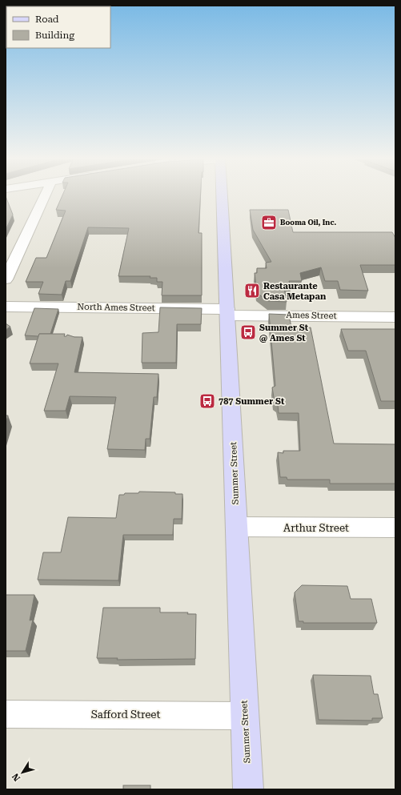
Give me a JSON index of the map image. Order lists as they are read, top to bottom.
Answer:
{
  "streets": {
    "main road": ["Summer Street"],
    "street": [
      "North Ames Street",
      "Ames Street",
      "Arthur Street",
      "Safford Street"
    ]
  },
  "crossings": [
    ["North Ames Street", "Ames Street"],
    ["North Ames Street", "Summer Street"],
    ["Ames Street", "Summer Street"],
    ["Summer Street", "Arthur Street"],
    ["Summer Street", "Safford Street"]
  ],
  "places": {
    "office": ["Booma Oil, Inc."],
    "restaurant": ["Restaurante Casa Metapan"],
    "bus stop": ["Summer St @ Ames St", "787 Summer St"]
  },
  "legend": ["Road", "Building"],
  "north": "bottom left"
}
